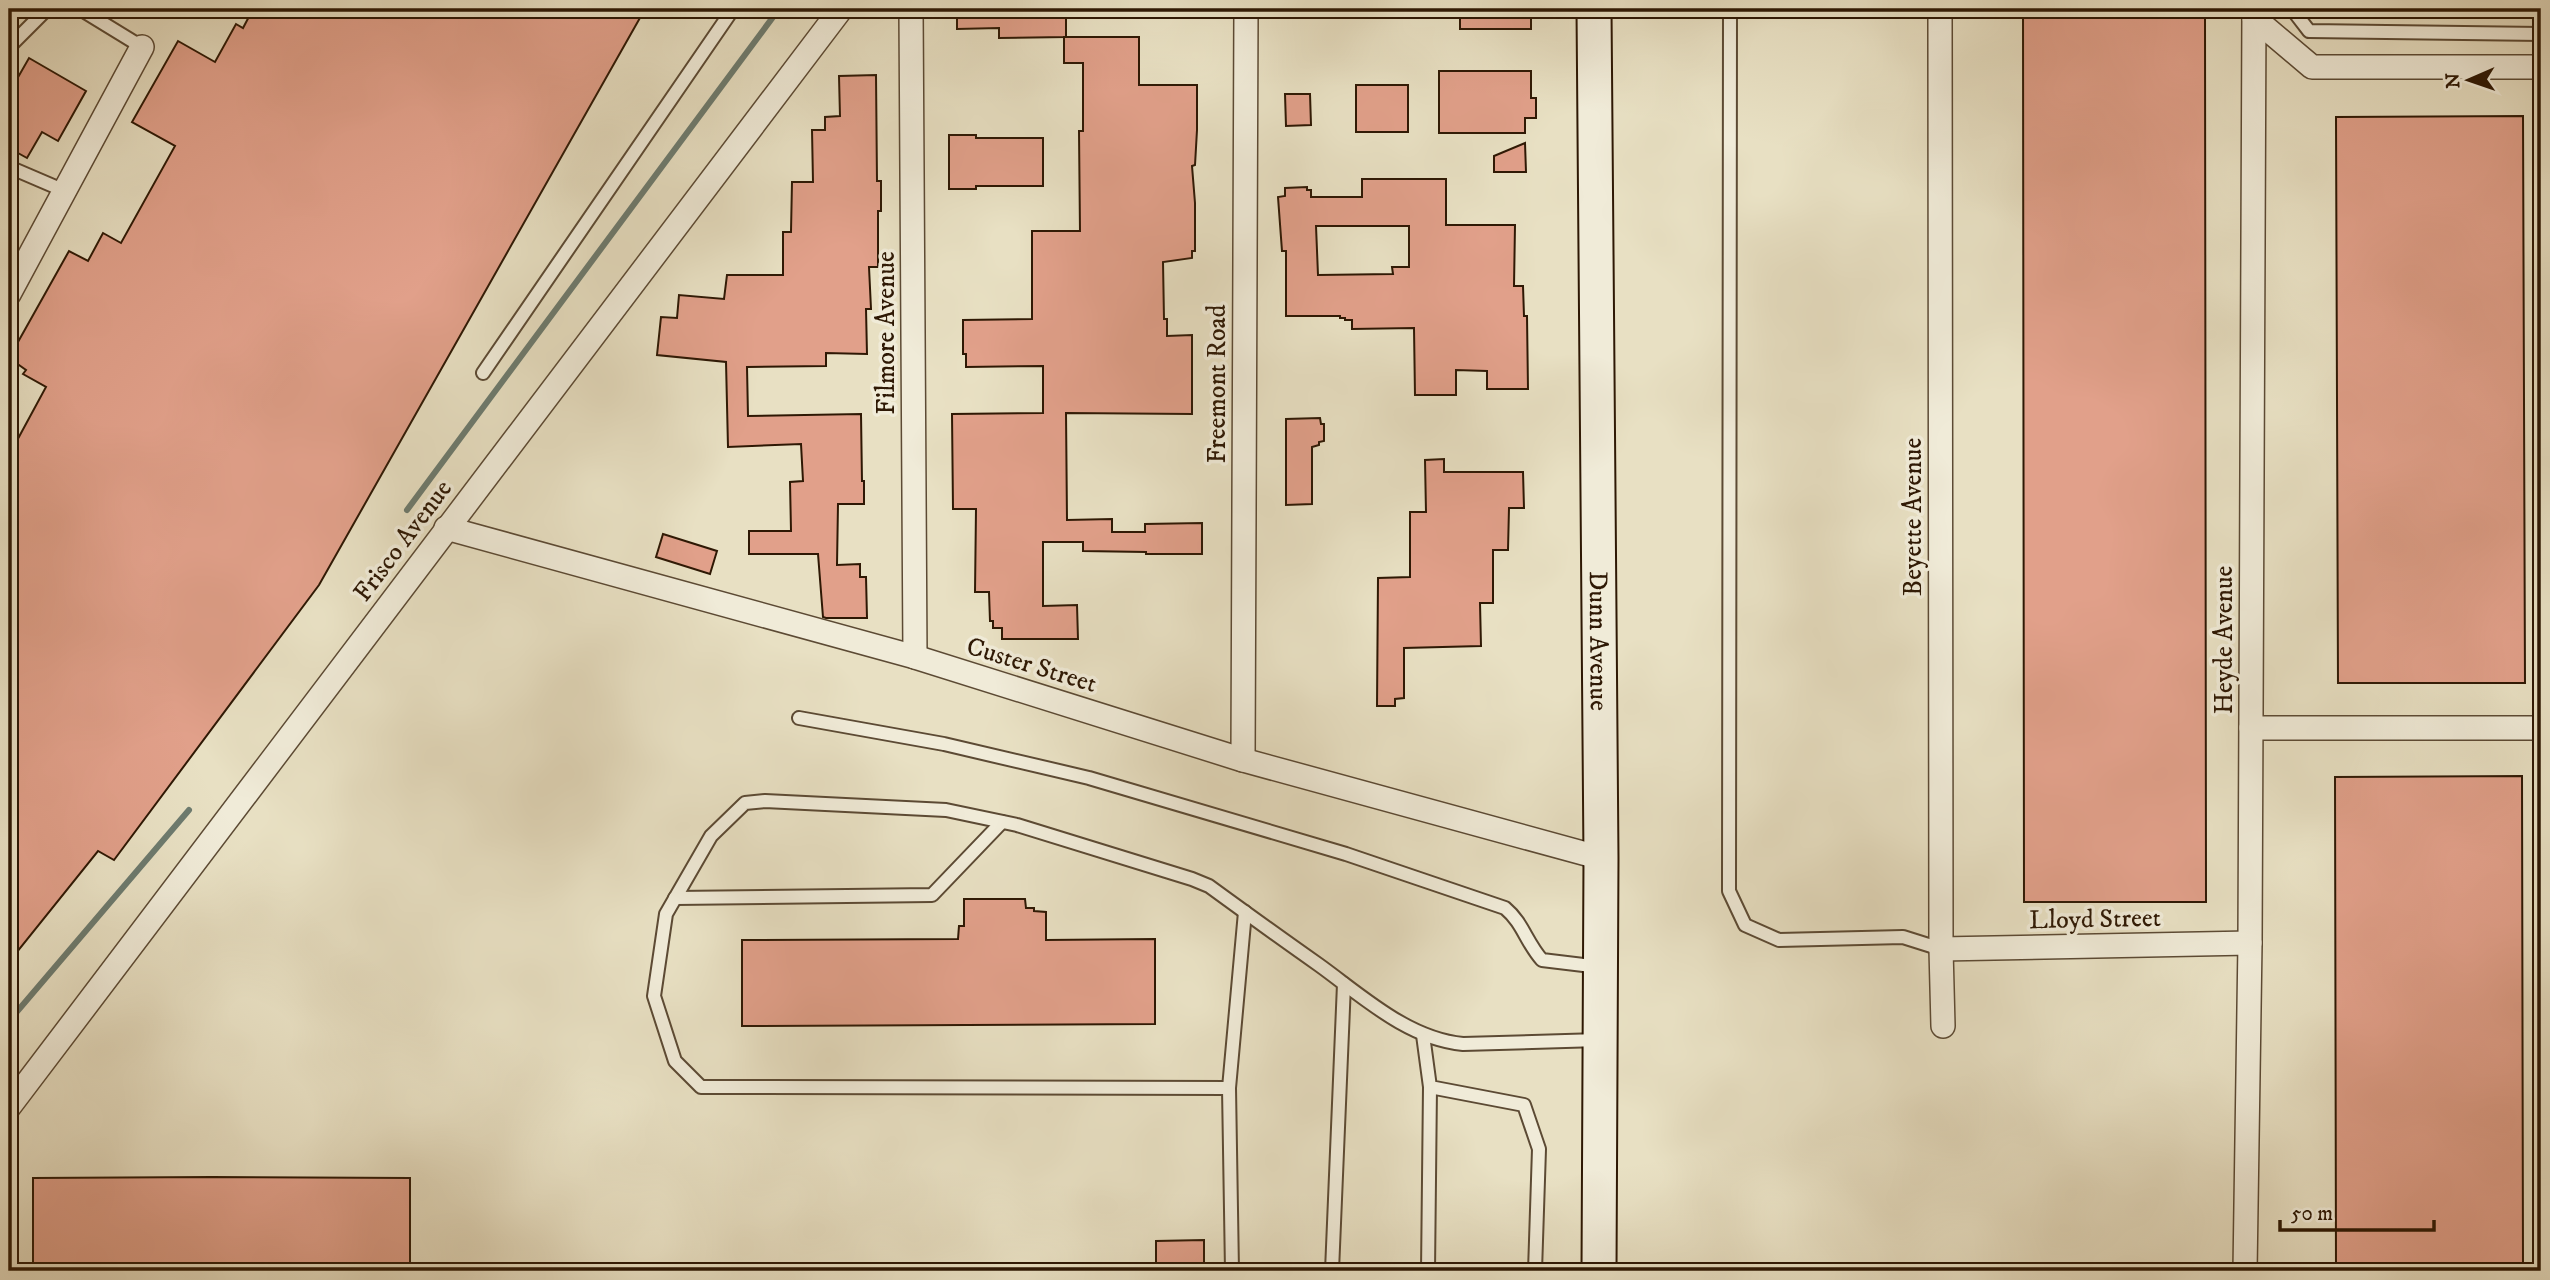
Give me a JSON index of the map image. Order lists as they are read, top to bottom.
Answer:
{
  "streets": {
    "main road": ["Dunn Avenue"],
    "street": [
      "Filmore Avenue",
      "Freemont Road",
      "Beyette Avenue",
      "Frisco Avenue",
      "Heyde Avenue",
      "Custer Street",
      "Lloyd Street"
    ]
  },
  "crossings": [
    ["Filmore Avenue", "Custer Street"],
    ["Freemont Road", "Custer Street"],
    ["Beyette Avenue", "Lloyd Street"],
    ["Frisco Avenue", "Custer Street"],
    ["Dunn Avenue", "Custer Street"],
    ["Heyde Avenue", "Lloyd Street"]
  ],
  "scale_bar": "50 m",
  "north": "left"
}
